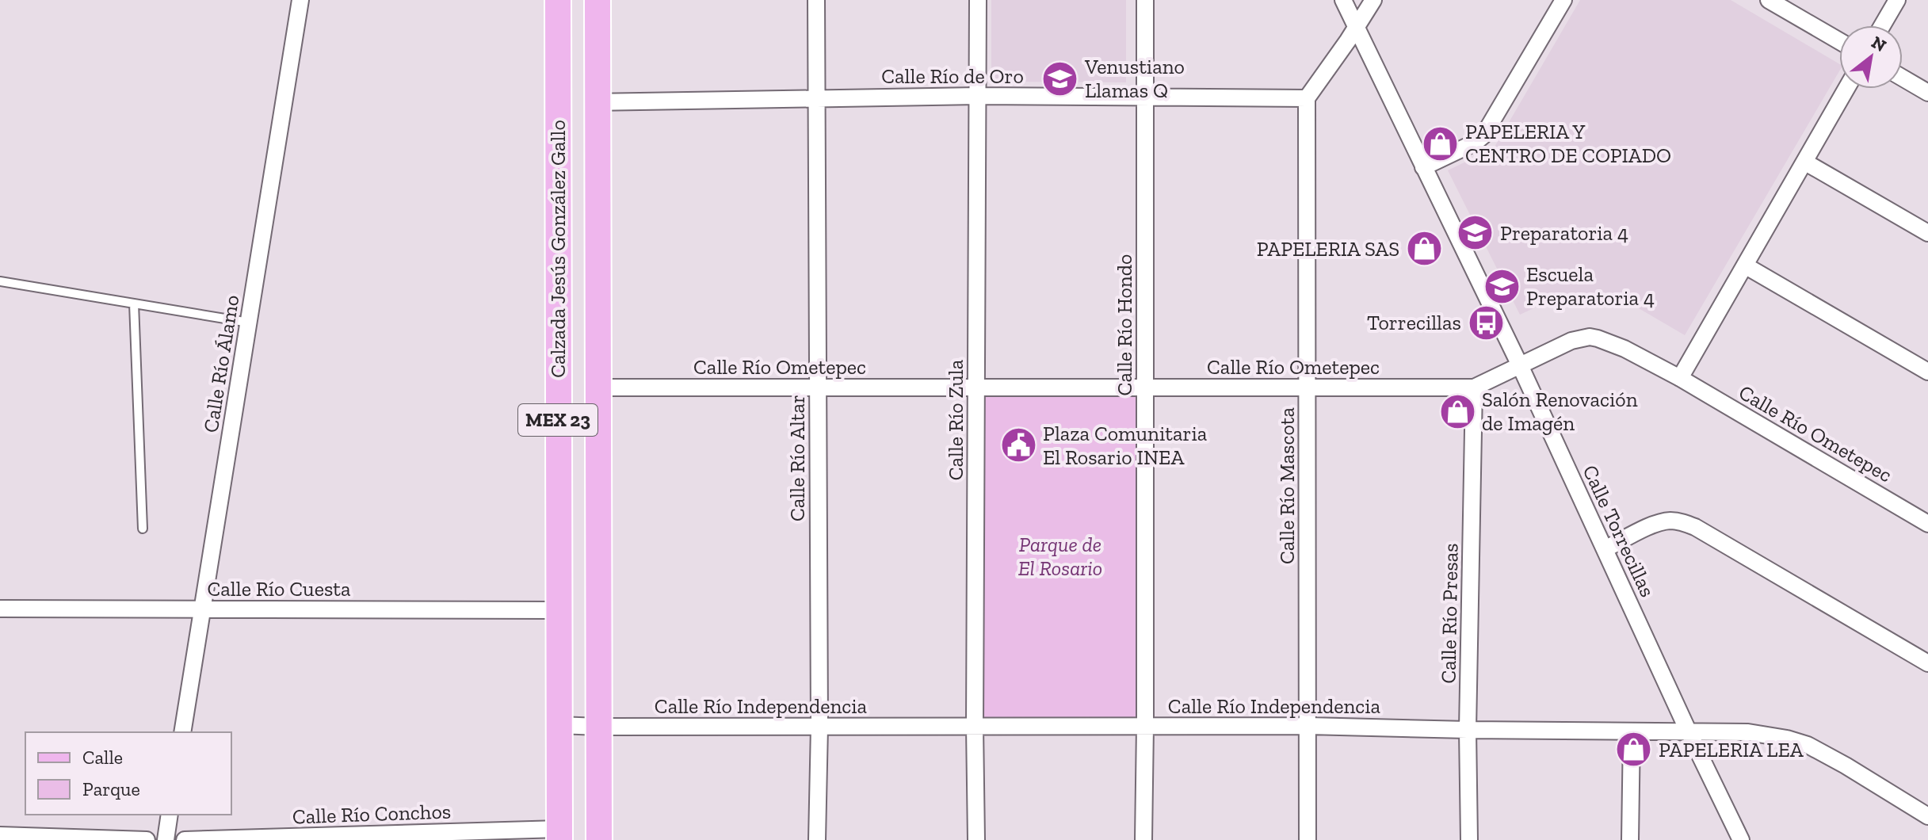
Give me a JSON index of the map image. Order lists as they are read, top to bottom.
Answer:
{
  "streets": {
    "main road": ["Calzada Jesús González Gallo", "MEX 23"],
    "street": [
      "Calle Río de Oro",
      "Calle Río Hondo",
      "Calle Río Álamo",
      "Calle Río Ometepec",
      "Calle Río Zula",
      "Calle Río Altar",
      "Calle Río Mascota",
      "Calle Torrecillas",
      "Calle Río Cuesta",
      "Calle Río Presas",
      "Calle Río Independencia",
      "Calle Río Conchos"
    ]
  },
  "crossings": [
    ["Calle Río de Oro", "Calzada Jesús González Gallo"],
    ["Calle Río de Oro", "Calle Río Hondo"],
    ["Calle Río de Oro", "Calle Río Zula"],
    ["Calle Río de Oro", "Calle Río Altar"],
    ["Calle Río de Oro", "Calle Río Mascota"],
    ["Calzada Jesús González Gallo", "Calle Río Ometepec"],
    ["Calzada Jesús González Gallo", "Calle Río Cuesta"],
    ["Calzada Jesús González Gallo", "Calle Río Independencia"],
    ["Calzada Jesús González Gallo", "Calle Río Conchos"],
    ["Calle Río Hondo", "Calle Río Ometepec"],
    ["Calle Río Hondo", "Calle Río Independencia"],
    ["Calle Río Álamo", "Calle Río Cuesta"],
    ["Calle Río Ometepec", "Calle Río Zula"],
    ["Calle Río Ometepec", "Calle Río Altar"],
    ["Calle Río Ometepec", "Calle Río Mascota"],
    ["Calle Río Ometepec", "Calle Torrecillas"],
    ["Calle Río Ometepec", "Calle Río Presas"],
    ["Calle Río Zula", "Calle Río Independencia"],
    ["Calle Río Altar", "Calle Río Independencia"],
    ["Calle Río Mascota", "Calle Río Independencia"],
    ["Calle Torrecillas", "Calle Río Independencia"],
    ["Calle Río Presas", "Calle Río Independencia"]
  ],
  "parks": ["Parque de El Rosario"],
  "places": {
    "school or university": ["Venustiano Llamas Q", "Preparatoria 4", "Escuela Preparatoria 4"],
    "shop": [
      "PAPELERIA Y CENTRO DE COPIADO",
      "PAPELERIA SAS",
      "Salón Renovación de Imagén",
      "PAPELERIA LEA"
    ],
    "bus stop": ["Torrecillas"],
    "public building": ["Plaza Comunitaria El Rosario INEA"]
  },
  "legend": ["Calle", "Parque"],
  "north": "top right"
}
